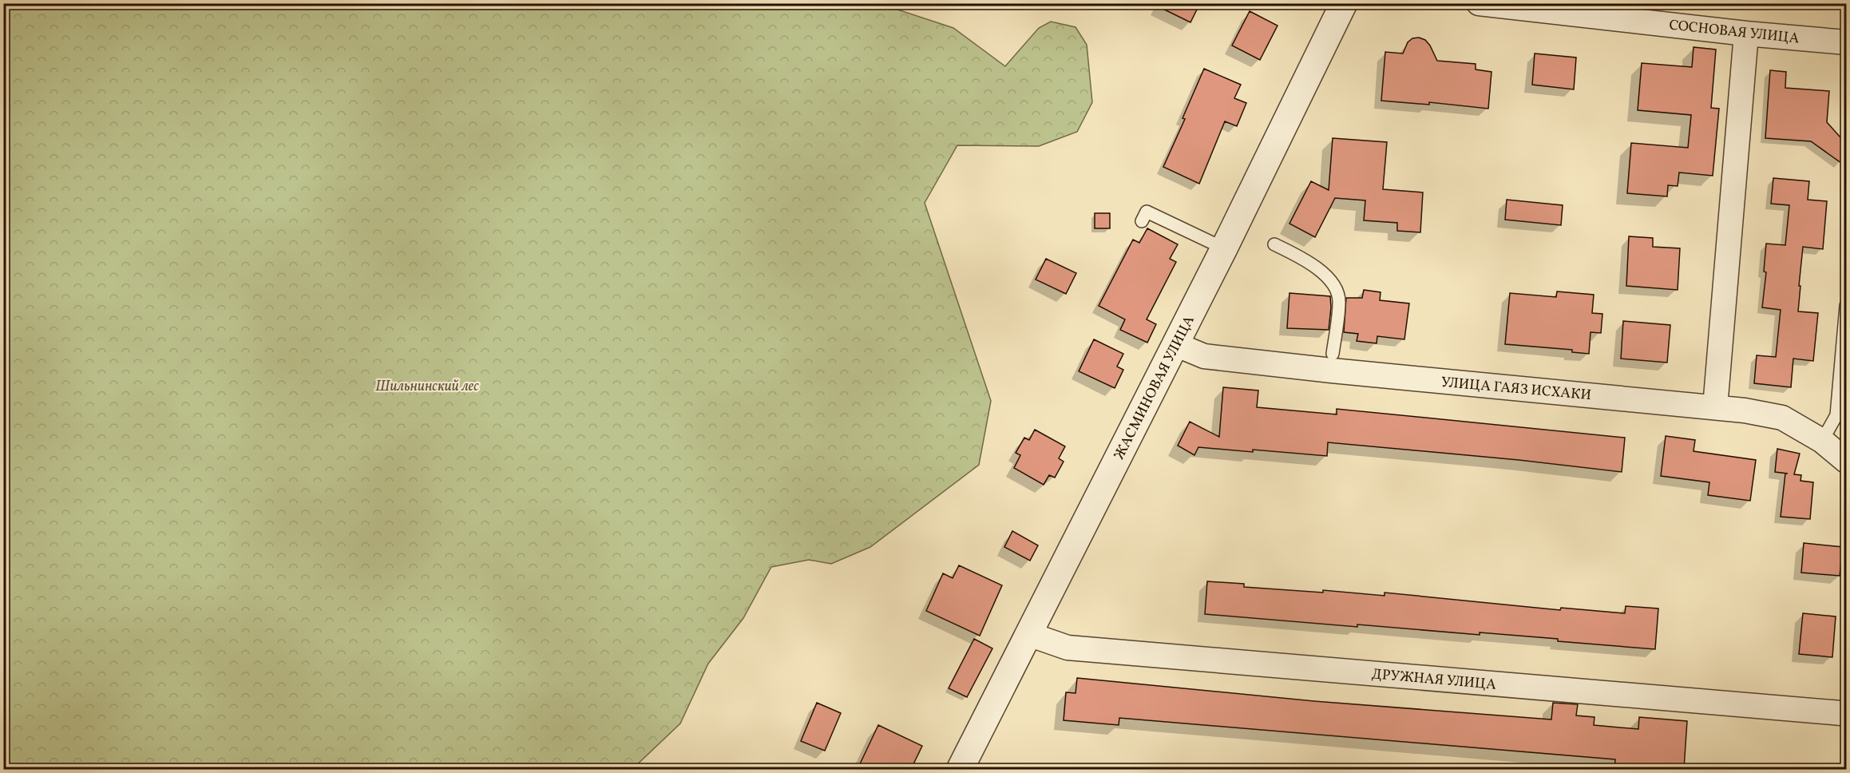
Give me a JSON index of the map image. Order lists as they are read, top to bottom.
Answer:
{
  "streets": {
    "street": [
      "СОСНОВАЯ УЛИЦА",
      "ЖАСМИНОВАЯ УЛИЦА",
      "УЛИЦА ГАЯЗ ИСХАКИ",
      "ДРУЖНАЯ УЛИЦА"
    ]
  },
  "crossings": [
    ["ЖАСМИНОВАЯ УЛИЦА", "УЛИЦА ГАЯЗ ИСХАКИ"],
    ["ЖАСМИНОВАЯ УЛИЦА", "ДРУЖНАЯ УЛИЦА"]
  ],
  "parks": ["Шильнинский лес"]
}
